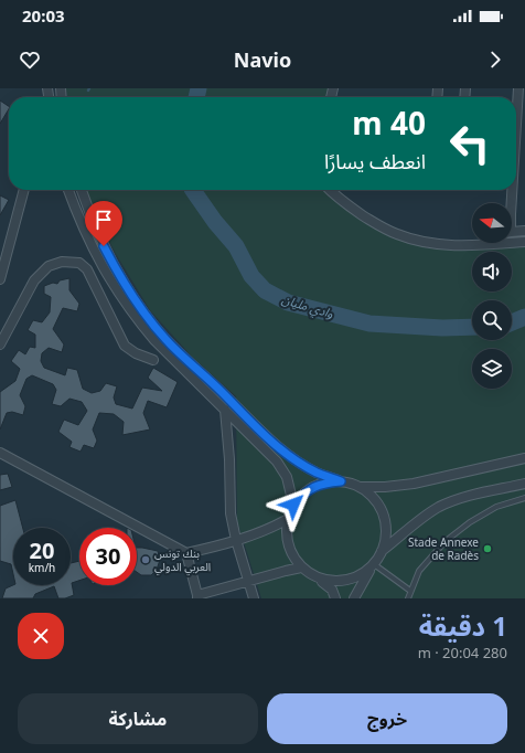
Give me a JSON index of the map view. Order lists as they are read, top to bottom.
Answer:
{
  "water": ["وادي مليان"],
  "places": ["Stade Annexe de Radès", "بنك تونس العربي الدولي"],
  "north": "left",
  "page": {
    "status": "20:03",
    "header": "Navio",
    "turn": ["40 m", "انعطف يسارًا"],
    "speed": "20 km/h",
    "limit": "30",
    "heading": ["1 دقيقة", "280 m · 20:04"],
    "buttons": ["خروج", "مشاركة"]
  }
}
